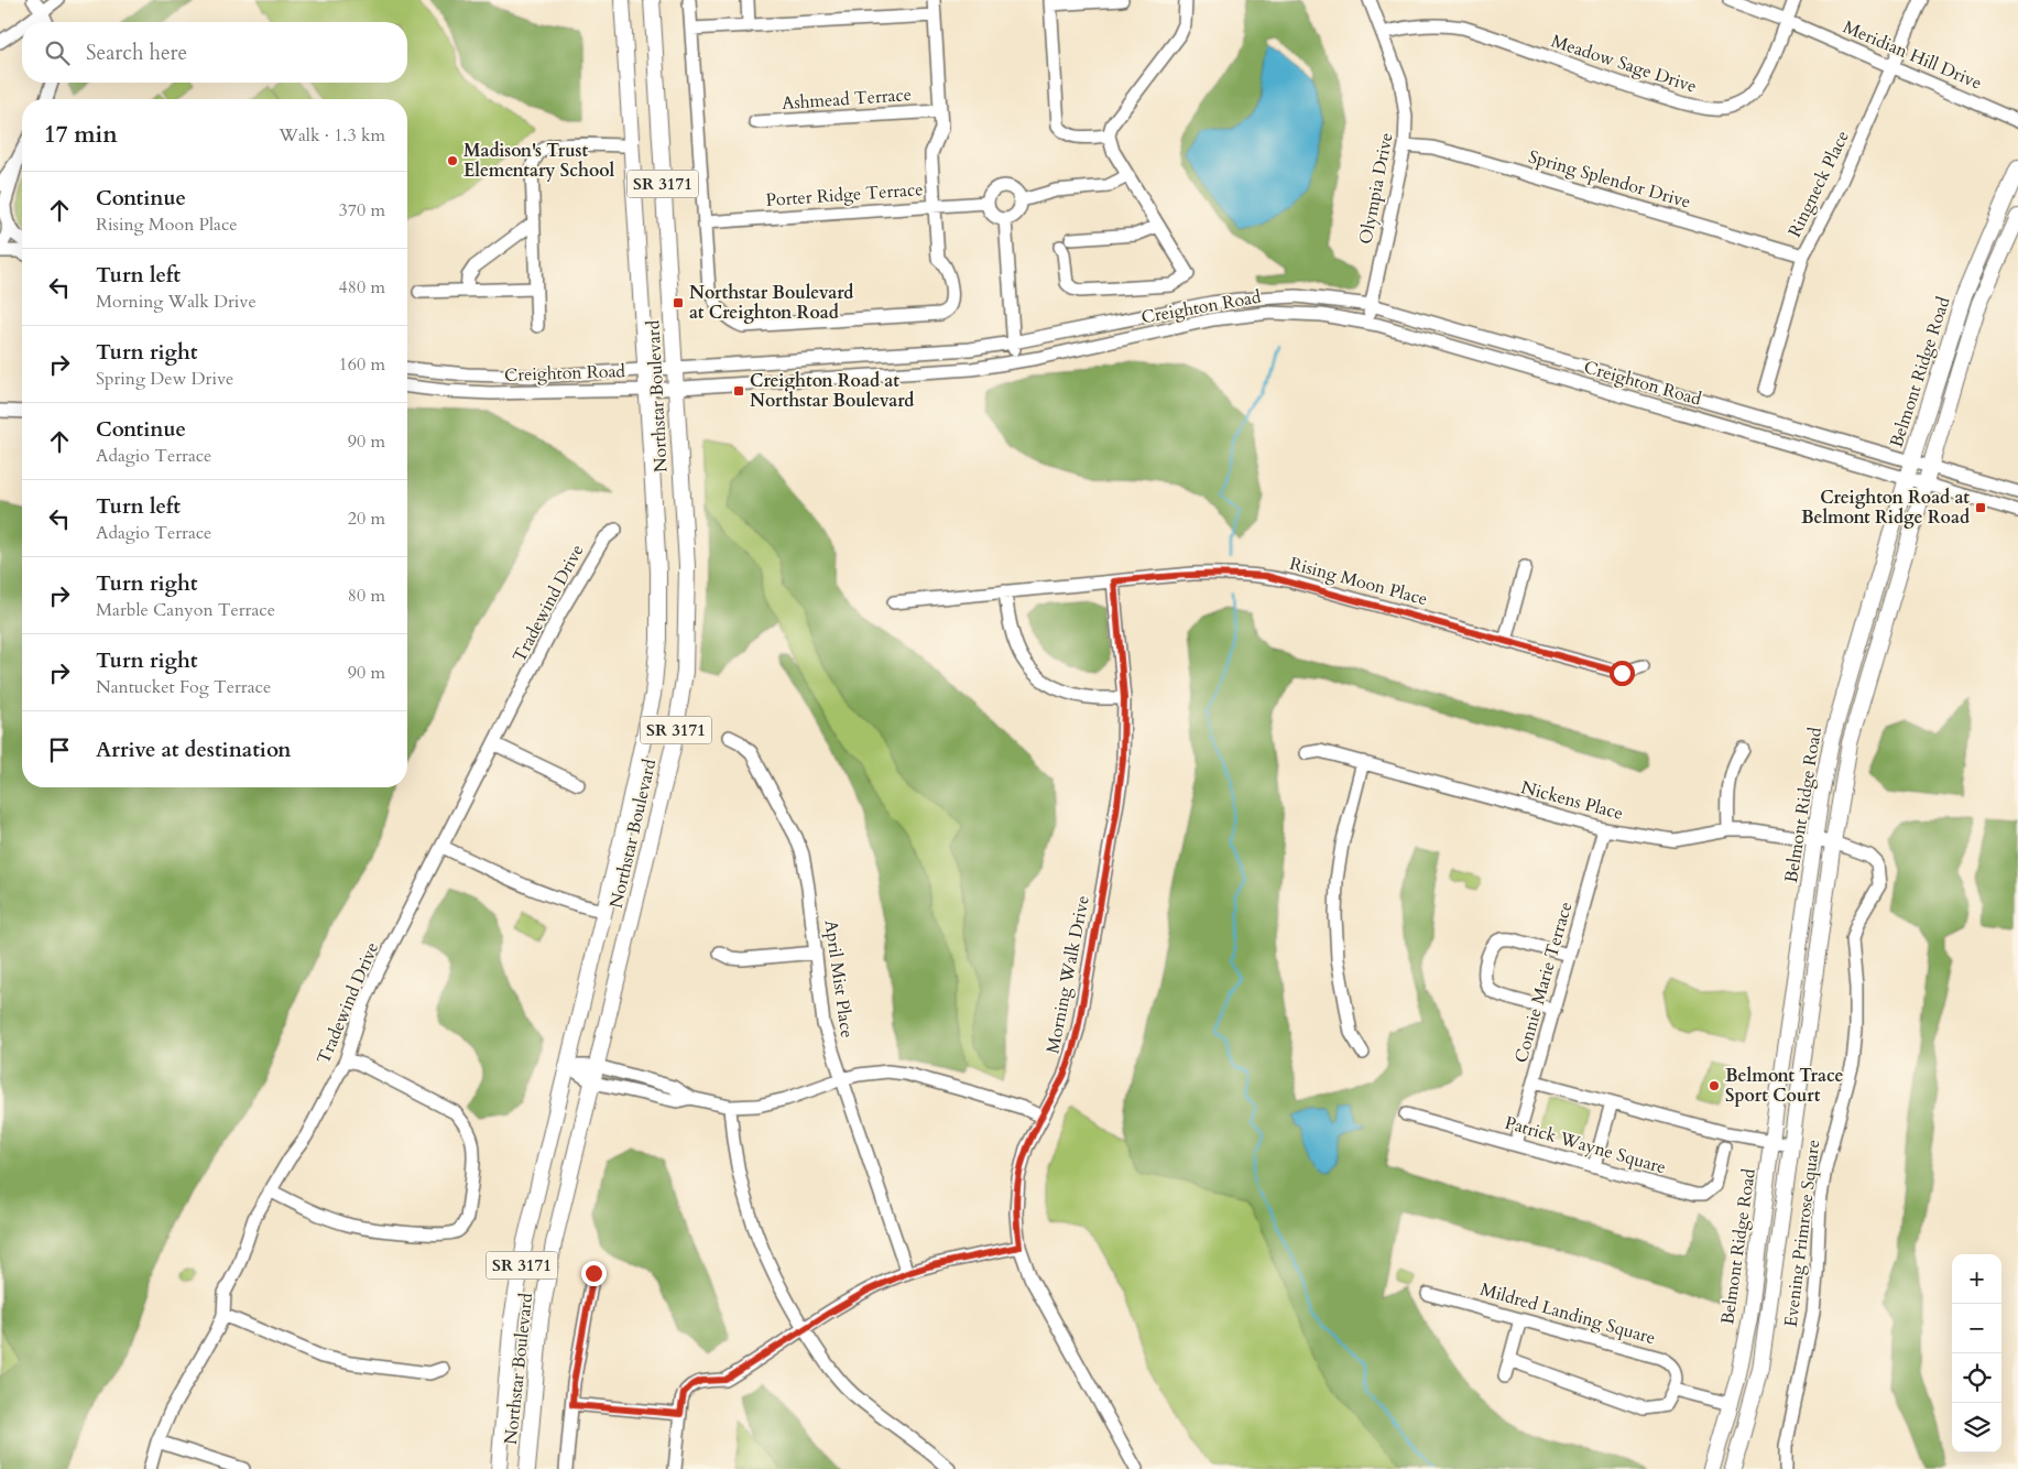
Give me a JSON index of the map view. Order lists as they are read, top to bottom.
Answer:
{
  "streets": {
    "main road": ["SR 3171", "Belmont Ridge Road", "Northstar Boulevard"],
    "street": [
      "Meridian Hill Drive",
      "Meadow Sage Drive",
      "Ashmead Terrace",
      "Spring Splendor Drive",
      "Ringneck Place",
      "Olympia Drive",
      "Porter Ridge Terrace",
      "Creighton Road",
      "Rising Moon Place",
      "Tradewind Drive",
      "Nickens Place",
      "Morning Walk Drive",
      "April Mist Place",
      "Connie Marie Terrace",
      "Patrick Wayne Square",
      "Evening Primrose Square",
      "Mildred Landing Square"
    ]
  },
  "crossings": [
    ["Meridian Hill Drive", "Meadow Sage Drive"],
    ["Meridian Hill Drive", "Ringneck Place"],
    ["Meadow Sage Drive", "Olympia Drive"],
    ["Spring Splendor Drive", "Ringneck Place"],
    ["Spring Splendor Drive", "Olympia Drive"],
    ["Olympia Drive", "Creighton Road"],
    ["Creighton Road", "Belmont Ridge Road"],
    ["Creighton Road", "Northstar Boulevard"],
    ["Belmont Ridge Road", "Nickens Place"],
    ["Belmont Ridge Road", "Evening Primrose Square"],
    ["Rising Moon Place", "Morning Walk Drive"],
    ["Nickens Place", "Connie Marie Terrace"],
    ["Nickens Place", "Evening Primrose Square"],
    ["Connie Marie Terrace", "Patrick Wayne Square"]
  ],
  "places": {
    "other": ["Madison's Trust Elementary School", "Belmont Trace Sport Court"],
    "transit": ["Northstar Boulevard at Creighton Road", "Creighton Road at Northstar Boulevard", "Creighton Road at Belmont Ridge Road"]
  },
  "page": {
    "search": "Search here",
    "heading": ["17 min", "Walk · 1.3 km"],
    "list": [
      ["Continue", "Rising Moon Place", "370 m"],
      ["Turn left", "Morning Walk Drive", "480 m"],
      ["Turn right", "Spring Dew Drive", "160 m"],
      ["Continue", "Adagio Terrace", "90 m"],
      ["Turn left", "Adagio Terrace", "20 m"],
      ["Turn right", "Marble Canyon Terrace", "80 m"],
      ["Turn right", "Nantucket Fog Terrace", "90 m"],
      "Arrive at destination"
    ],
    "map_buttons": ["+", "−"]
  }
}
